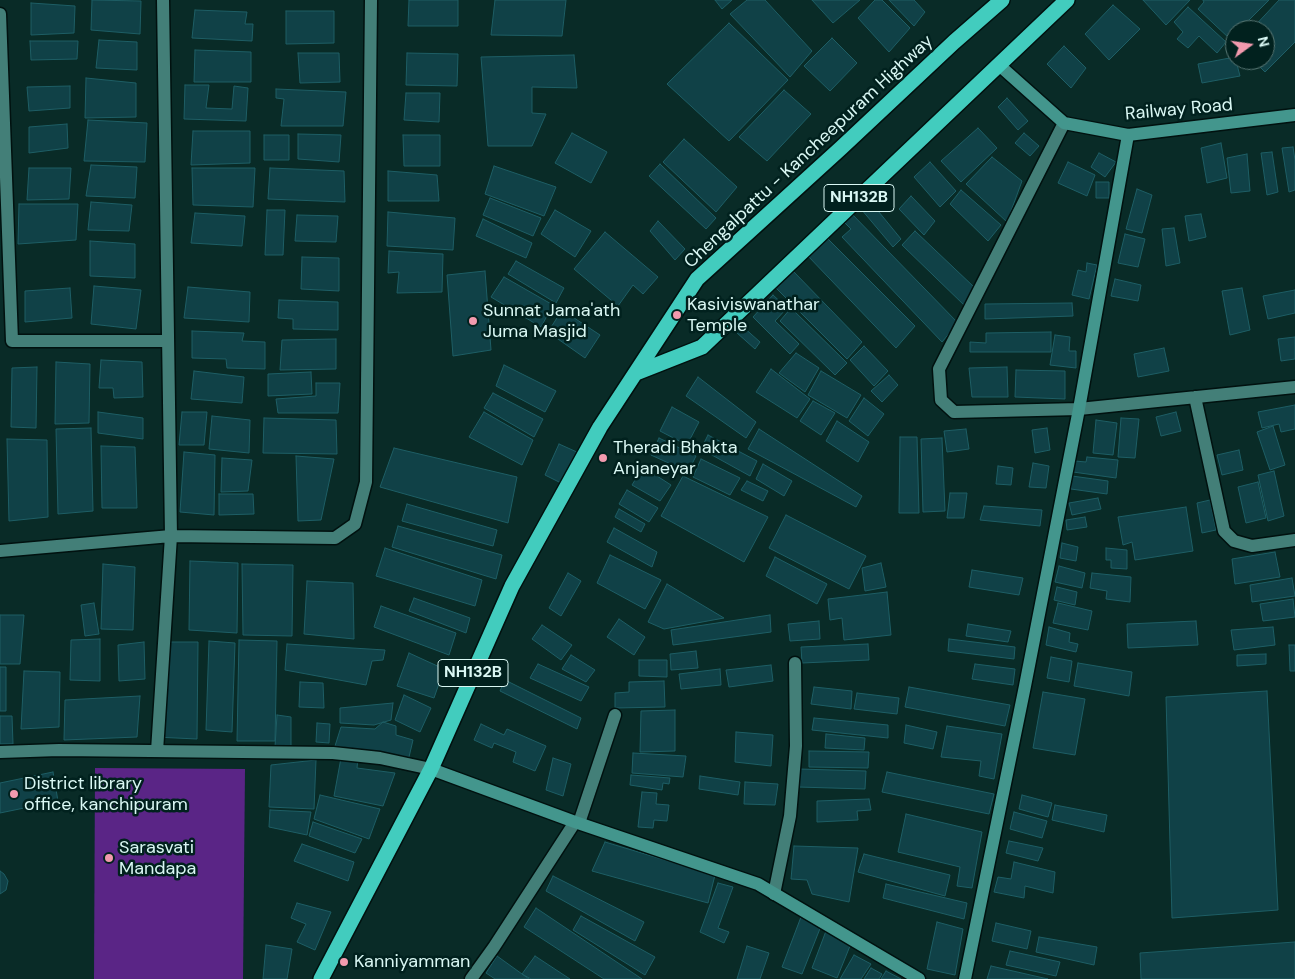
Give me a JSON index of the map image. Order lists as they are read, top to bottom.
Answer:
{
  "streets": {
    "highway": ["Chengalpattu - Kancheepuram Highway", "NH132B"],
    "street": ["Railway Road"]
  },
  "crossings": [
    ["Chengalpattu - Kancheepuram Highway", "NH132B"]
  ],
  "places": [
    "Kasiviswanathar Temple",
    "Sunnat Jama'ath Juma Masjid",
    "Theradi Bhakta Anjaneyar",
    "District library office, kanchipuram",
    "Sarasvati Mandapa",
    "Kanniyamman"
  ],
  "north": "right"
}
